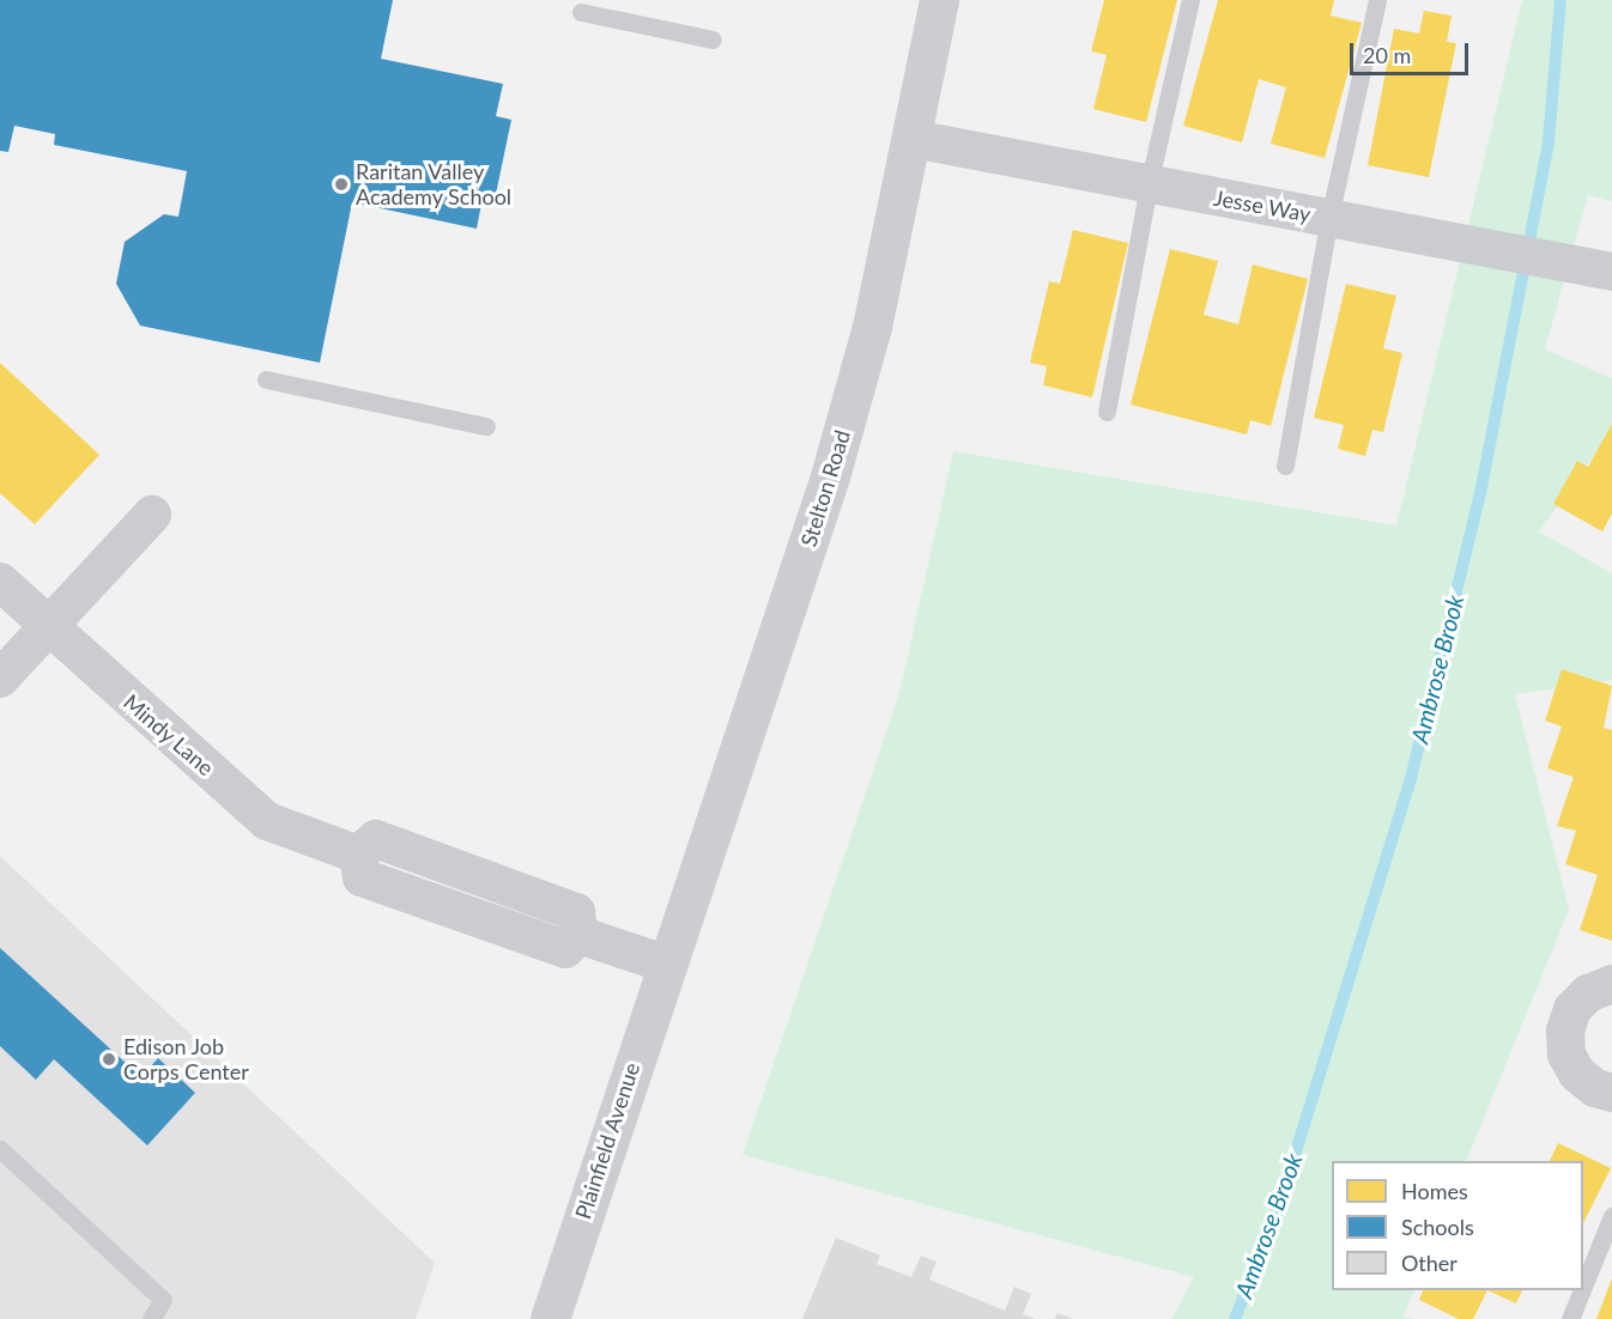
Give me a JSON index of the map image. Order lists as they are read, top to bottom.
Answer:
{
  "streets": {
    "main road": ["Stelton Road", "Plainfield Avenue"],
    "street": ["Jesse Way", "Mindy Lane"]
  },
  "crossings": [
    ["Jesse Way", "Stelton Road"],
    ["Stelton Road", "Mindy Lane"],
    ["Stelton Road", "Plainfield Avenue"],
    ["Mindy Lane", "Plainfield Avenue"]
  ],
  "water": ["Ambrose Brook"],
  "places": ["Raritan Valley Academy School", "Edison Job Corps Center"],
  "legend": ["Homes", "Schools", "Other"],
  "scale_bar": "20 m"
}
